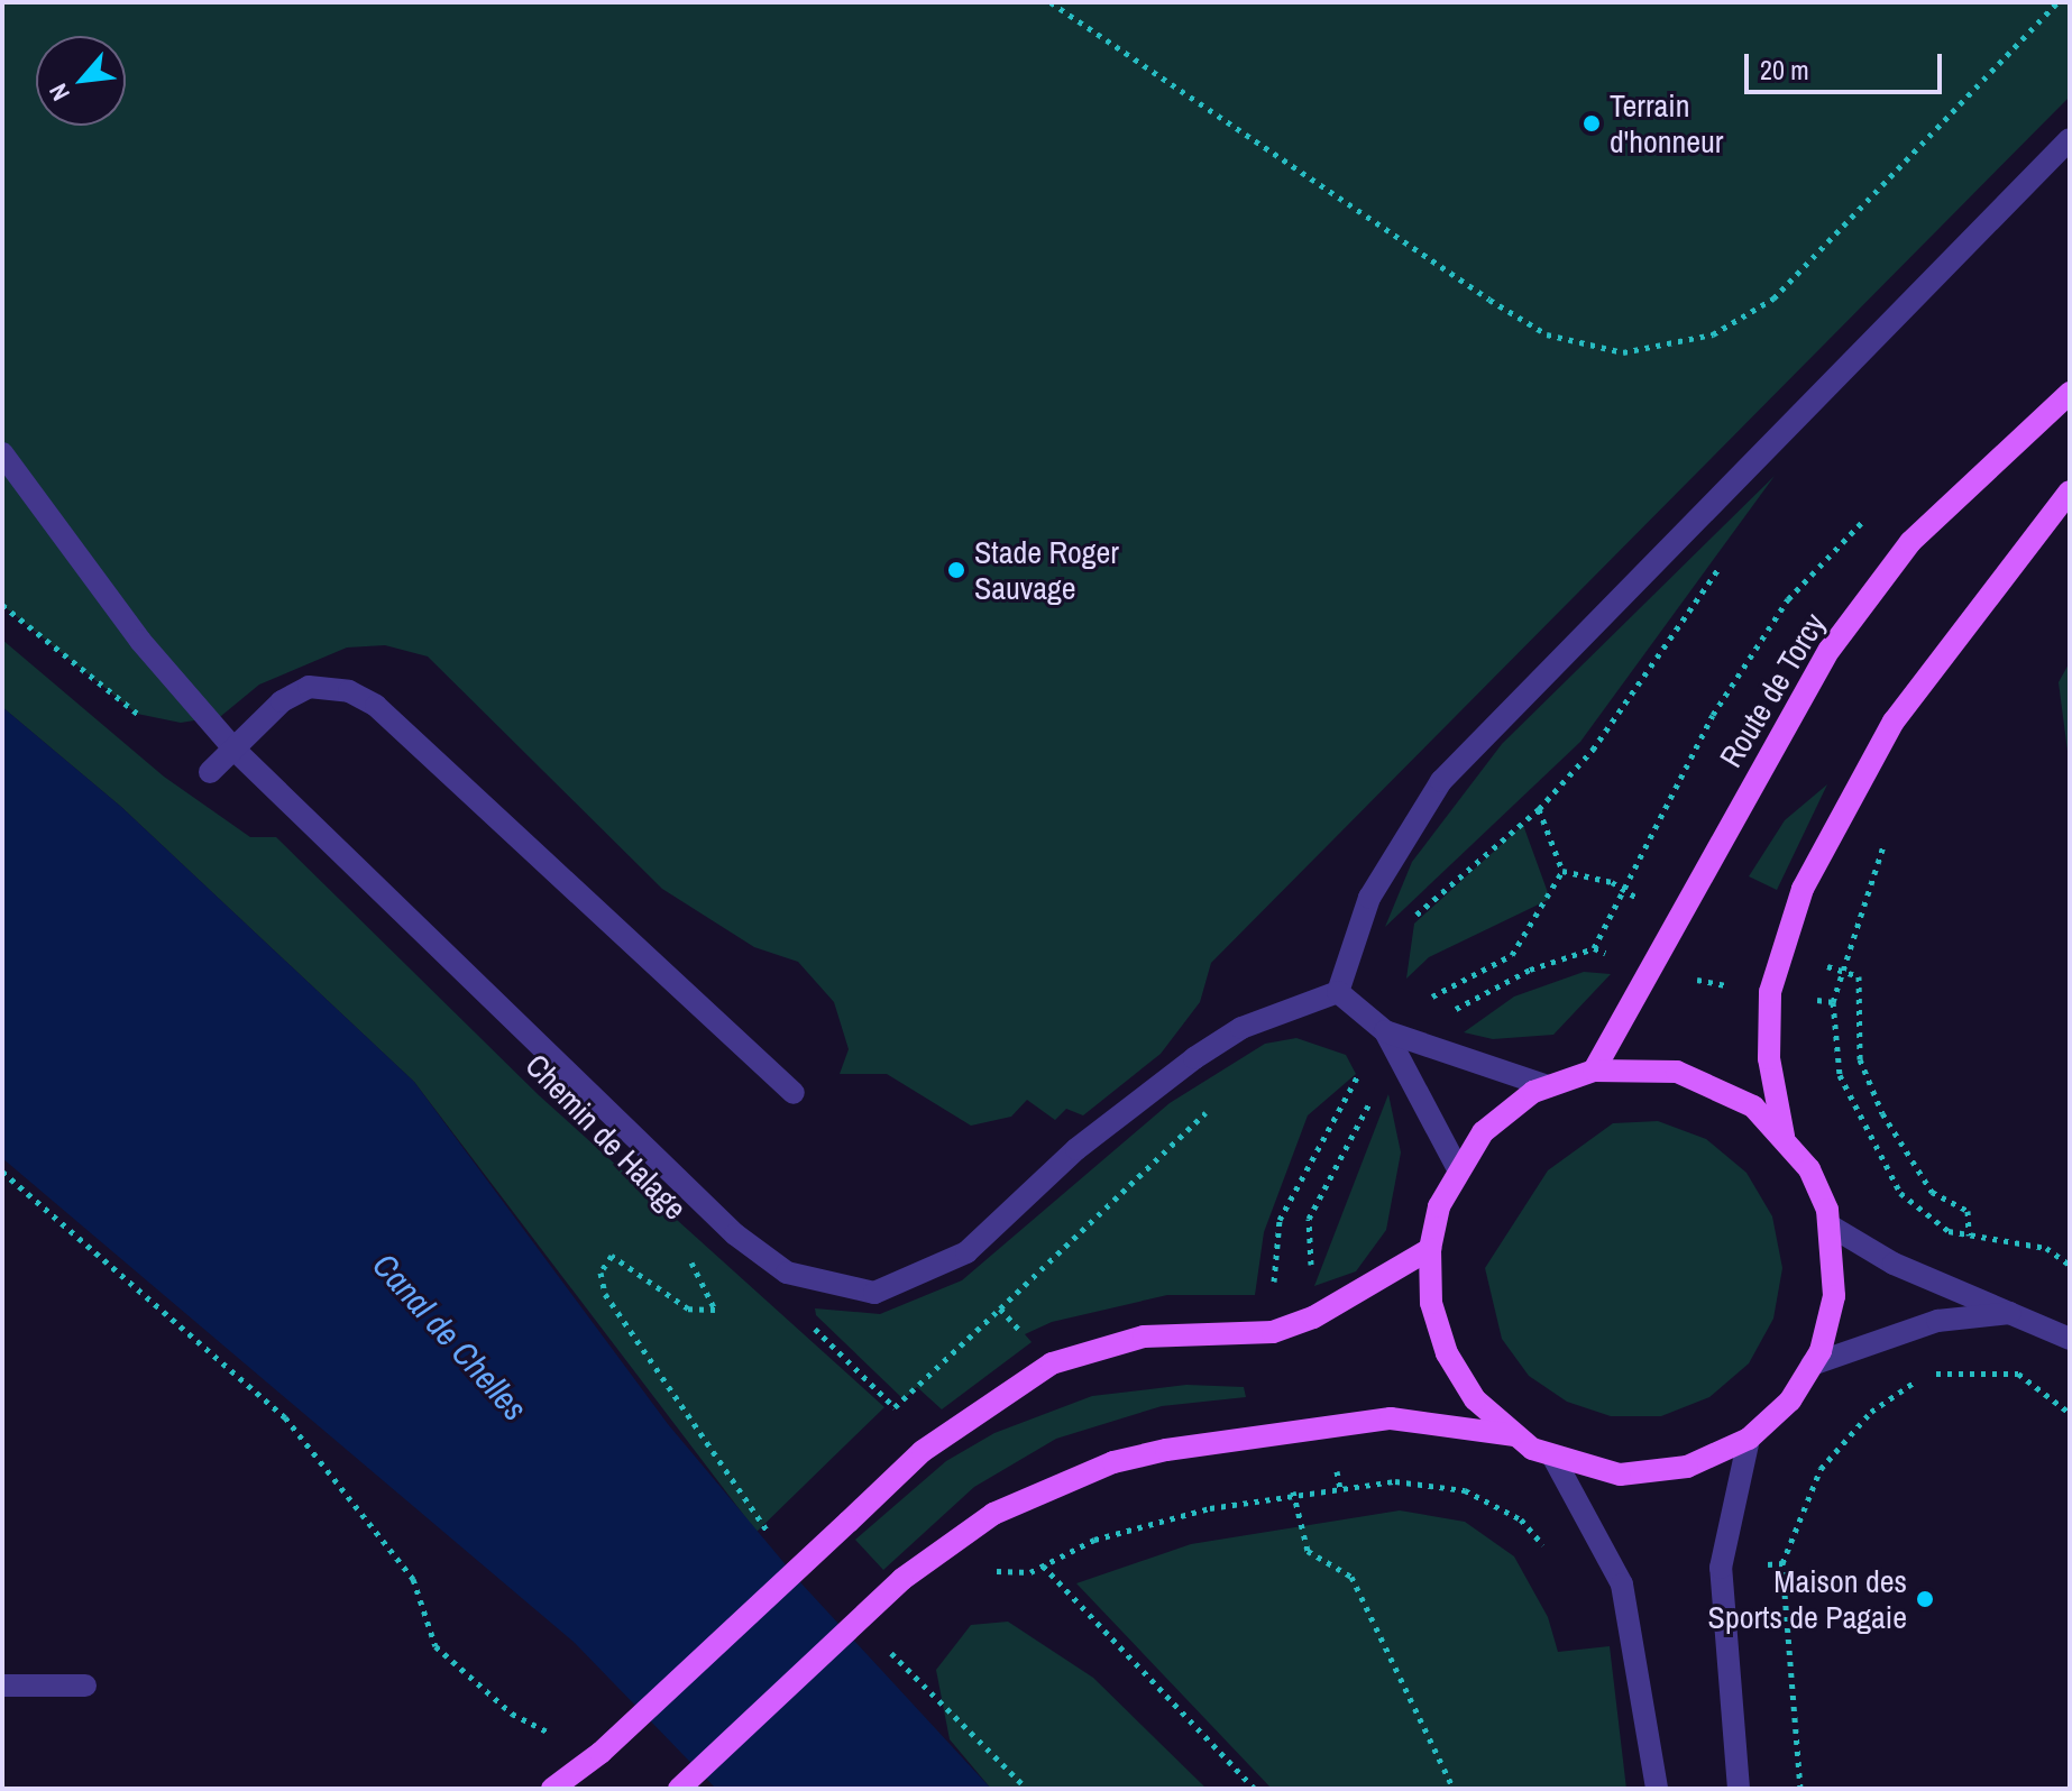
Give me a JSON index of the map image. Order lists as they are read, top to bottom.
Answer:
{
  "streets": {
    "main road": ["Route de Torcy"],
    "path": ["Chemin de Halage"]
  },
  "water": ["Canal de Chelles"],
  "places": ["Terrain d'honneur", "Stade Roger Sauvage", "Maison des Sports de Pagaie"],
  "scale_bar": "20 m",
  "north": "bottom left"
}
